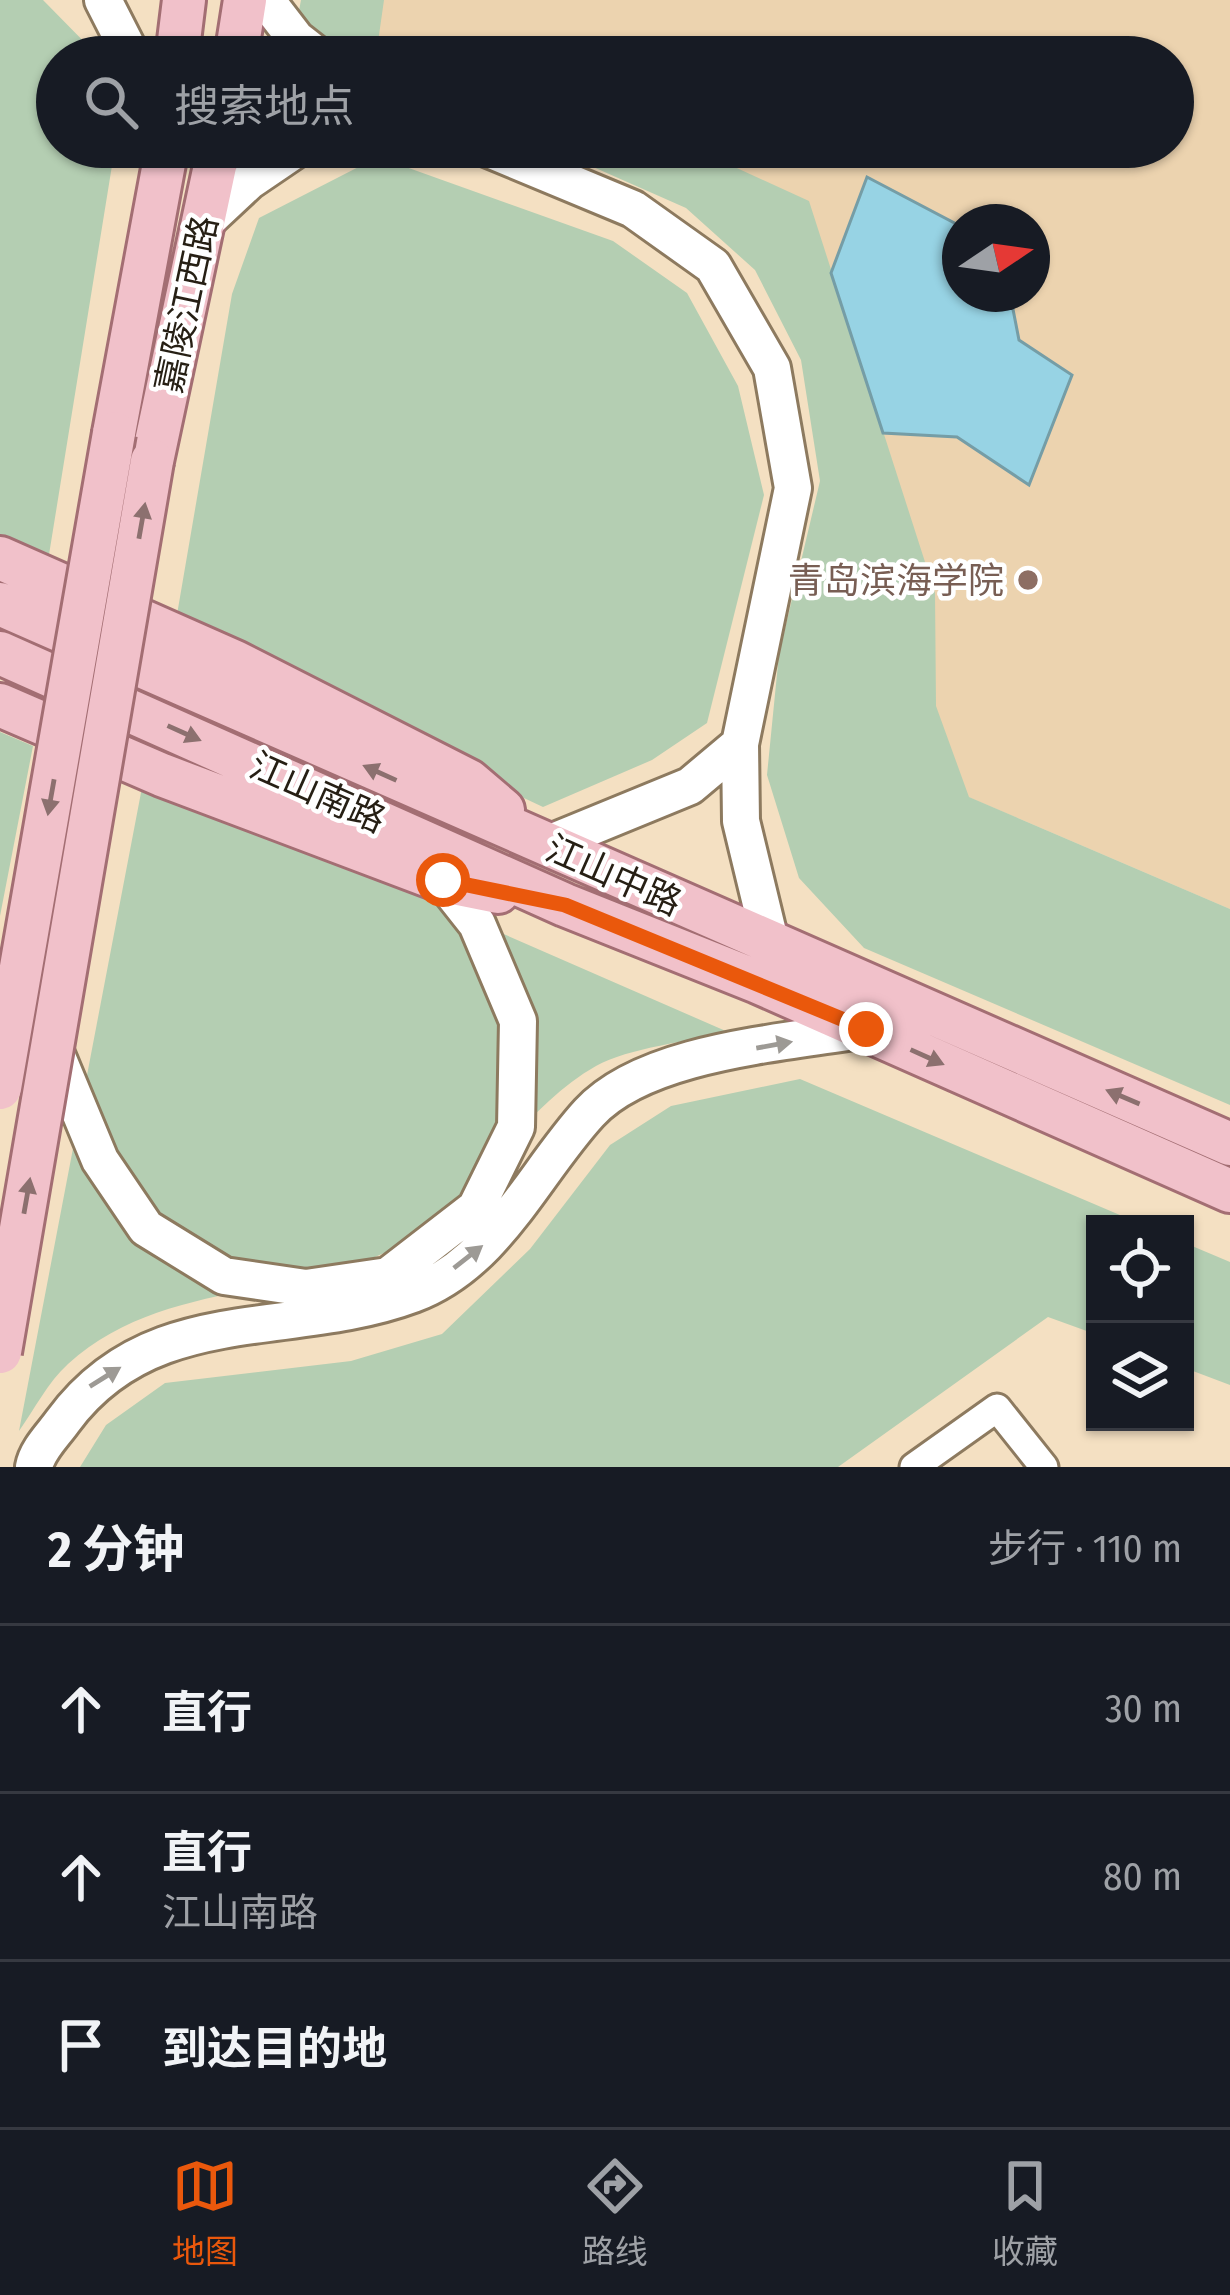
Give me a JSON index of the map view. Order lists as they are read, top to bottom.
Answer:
{
  "streets": {
    "main road": ["嘉陵江西路", "江山南路", "江山中路"]
  },
  "places": ["青岛滨海学院"],
  "north": "right",
  "page": {
    "search": "搜索地点",
    "heading": ["2 分钟", "步行 · 110 m"],
    "list": [
      ["直行", "30 m"],
      ["直行", "江山南路", "80 m"],
      "到达目的地"
    ],
    "nav": ["地图", "路线", "收藏"]
  }
}
